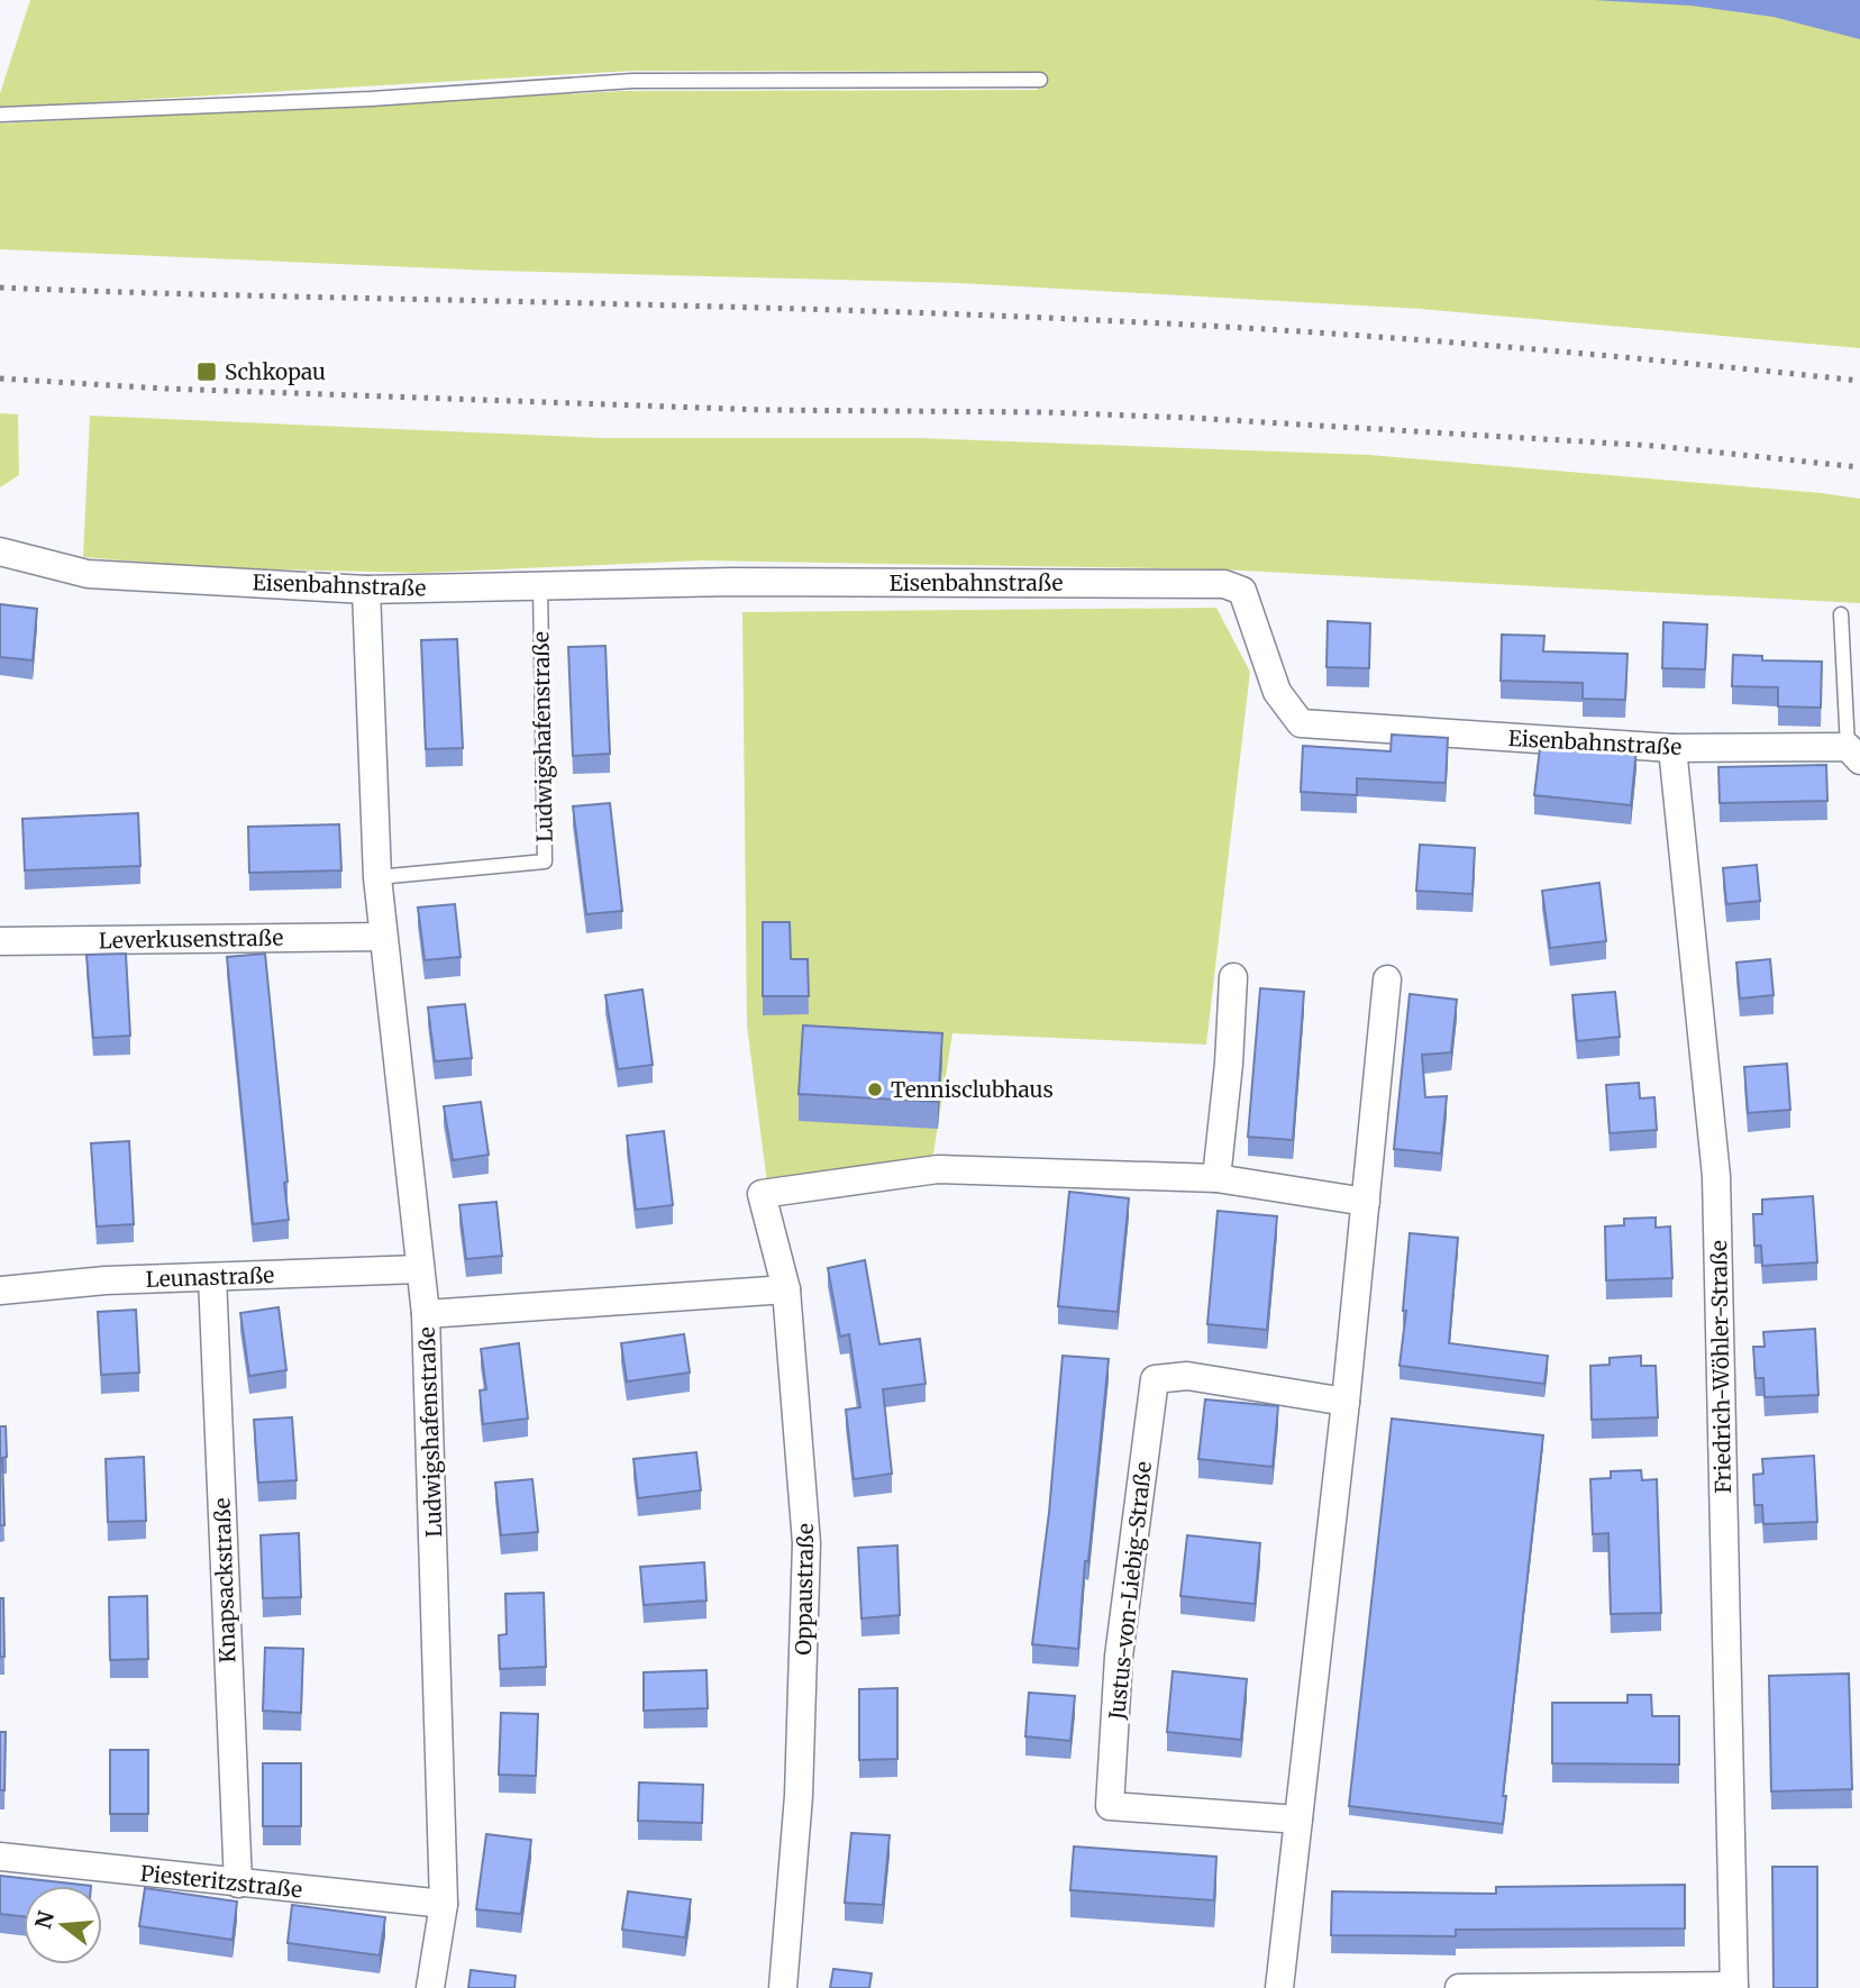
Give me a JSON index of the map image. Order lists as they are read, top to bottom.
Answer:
{
  "streets": {
    "street": [
      "Eisenbahnstraße",
      "Ludwigshafenstraße",
      "Leverkusenstraße",
      "Leunastraße",
      "Friedrich-Wöhler-Straße",
      "Knapsackstraße",
      "Oppaustraße",
      "Justus-von-Liebig-Straße",
      "Piesteritzstraße"
    ]
  },
  "crossings": [
    ["Eisenbahnstraße", "Ludwigshafenstraße"],
    ["Eisenbahnstraße", "Friedrich-Wöhler-Straße"],
    ["Ludwigshafenstraße", "Leverkusenstraße"],
    ["Ludwigshafenstraße", "Leunastraße"],
    ["Ludwigshafenstraße", "Piesteritzstraße"],
    ["Leunastraße", "Knapsackstraße"],
    ["Knapsackstraße", "Piesteritzstraße"]
  ],
  "places": {
    "transit": ["Schkopau"],
    "other": ["Tennisclubhaus"]
  },
  "north": "left"
}
